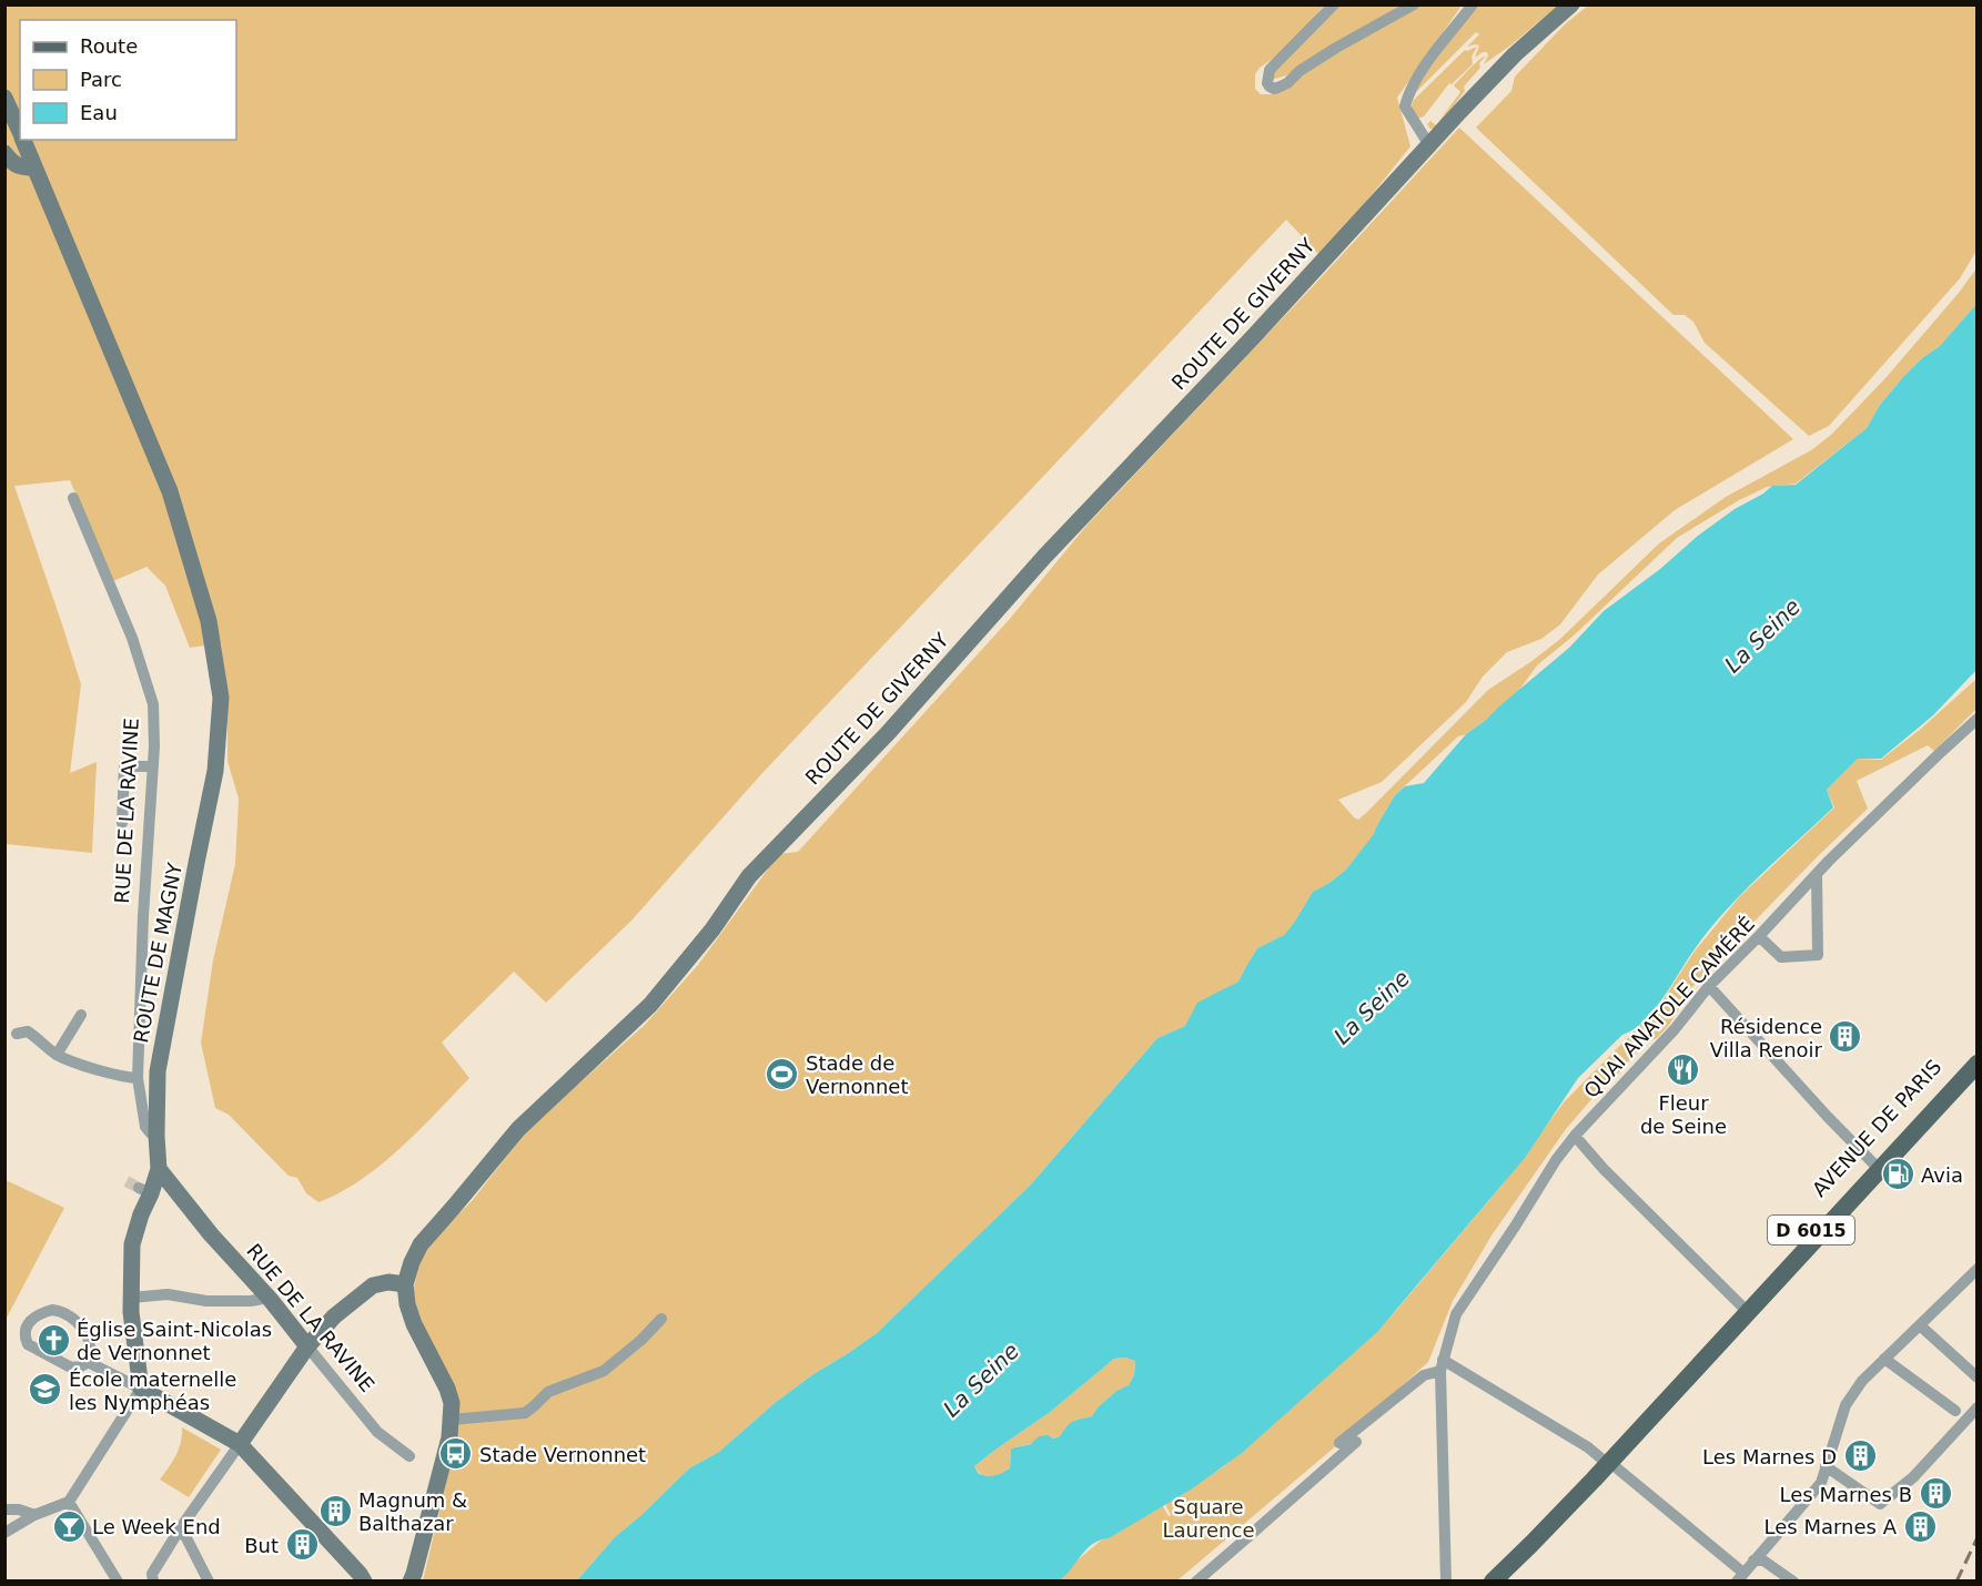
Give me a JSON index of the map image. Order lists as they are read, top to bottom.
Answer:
{
  "streets": {
    "main road": [
      "ROUTE DE GIVERNY",
      "RUE DE LA RAVINE",
      "ROUTE DE MAGNY",
      "AVENUE DE PARIS",
      "D 6015"
    ],
    "street": ["QUAI ANATOLE CAMÉRÉ"]
  },
  "crossings": [
    ["RUE DE LA RAVINE", "ROUTE DE MAGNY"]
  ],
  "water": ["La Seine"],
  "parks": ["Square Laurence"],
  "places": {
    "building": [
      "Résidence Villa Renoir",
      "Les Marnes D",
      "Les Marnes B",
      "Magnum & Balthazar",
      "Les Marnes A",
      "But"
    ],
    "restaurant": ["Fleur de Seine"],
    "sports": ["Stade de Vernonnet"],
    "fuel station": ["Avia"],
    "church": ["Église Saint-Nicolas de Vernonnet"],
    "school or university": ["École maternelle les Nymphéas"],
    "bus stop": ["Stade Vernonnet"],
    "bar": ["Le Week End"]
  },
  "legend": ["Route", "Parc", "Eau"]
}
